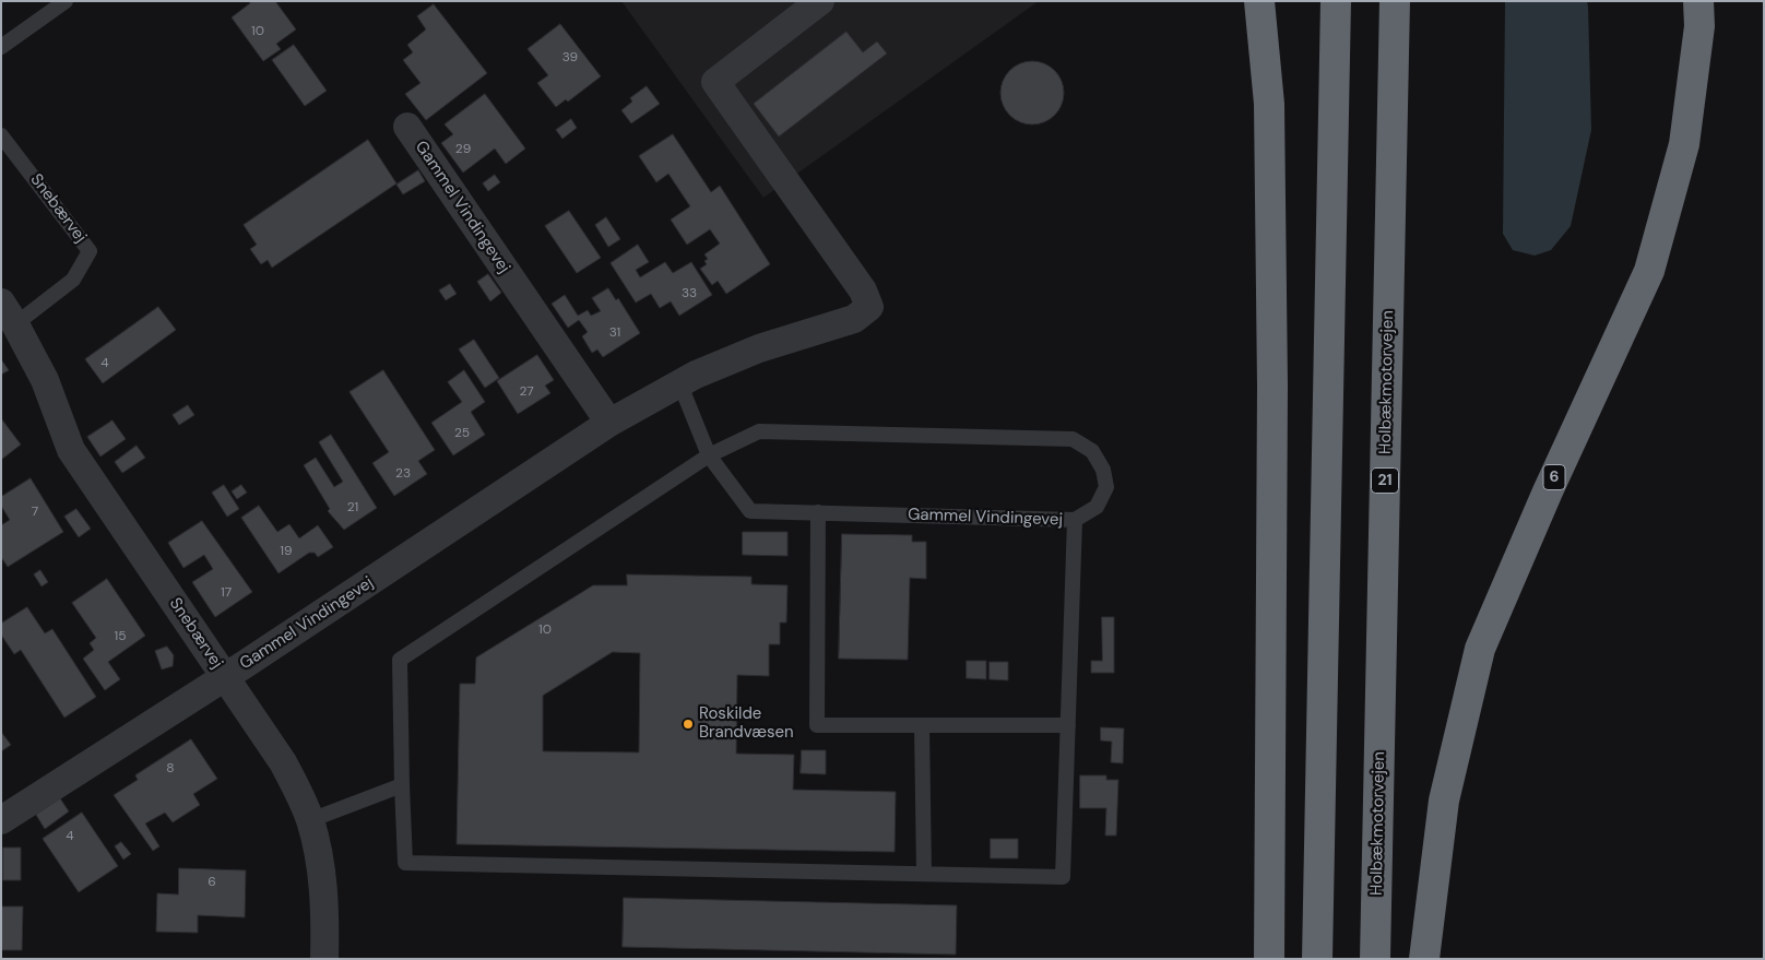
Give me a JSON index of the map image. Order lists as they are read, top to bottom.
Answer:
{
  "streets": {
    "highway": ["Holbækmotorvejen", "6", "21"],
    "street": ["Gammel Vindingevej", "Snebærvej"]
  },
  "crossings": [
    ["Gammel Vindingevej", "Snebærvej"]
  ],
  "places": ["Roskilde Brandvæsen"],
  "house_numbers": [
    "10",
    "39",
    "29",
    "33",
    "31",
    "4",
    "27",
    "25",
    "23",
    "21",
    "7",
    "19",
    "17",
    "10",
    "15",
    "8",
    "4",
    "6"
  ]
}
